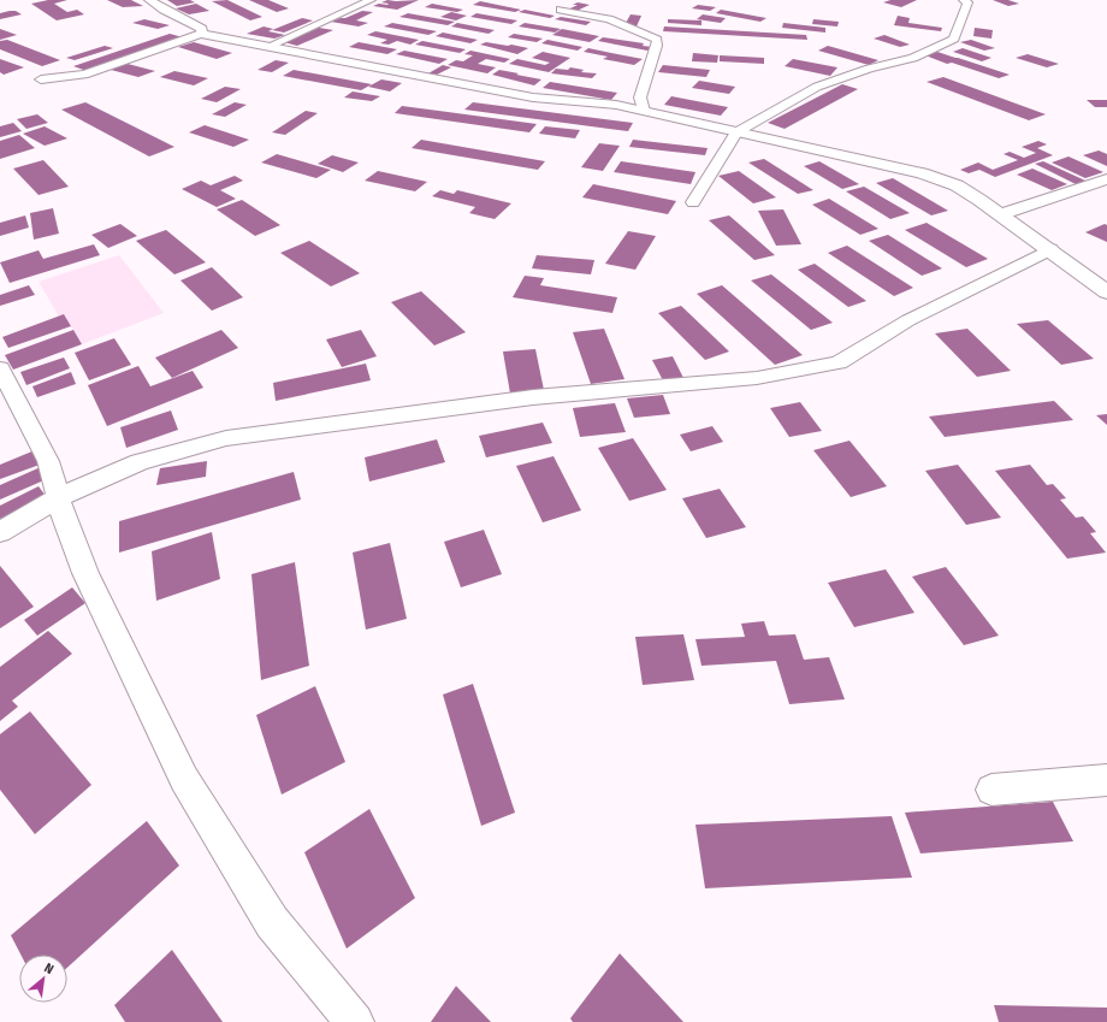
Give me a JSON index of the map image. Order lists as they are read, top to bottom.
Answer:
{
  "north": "top right"
}
